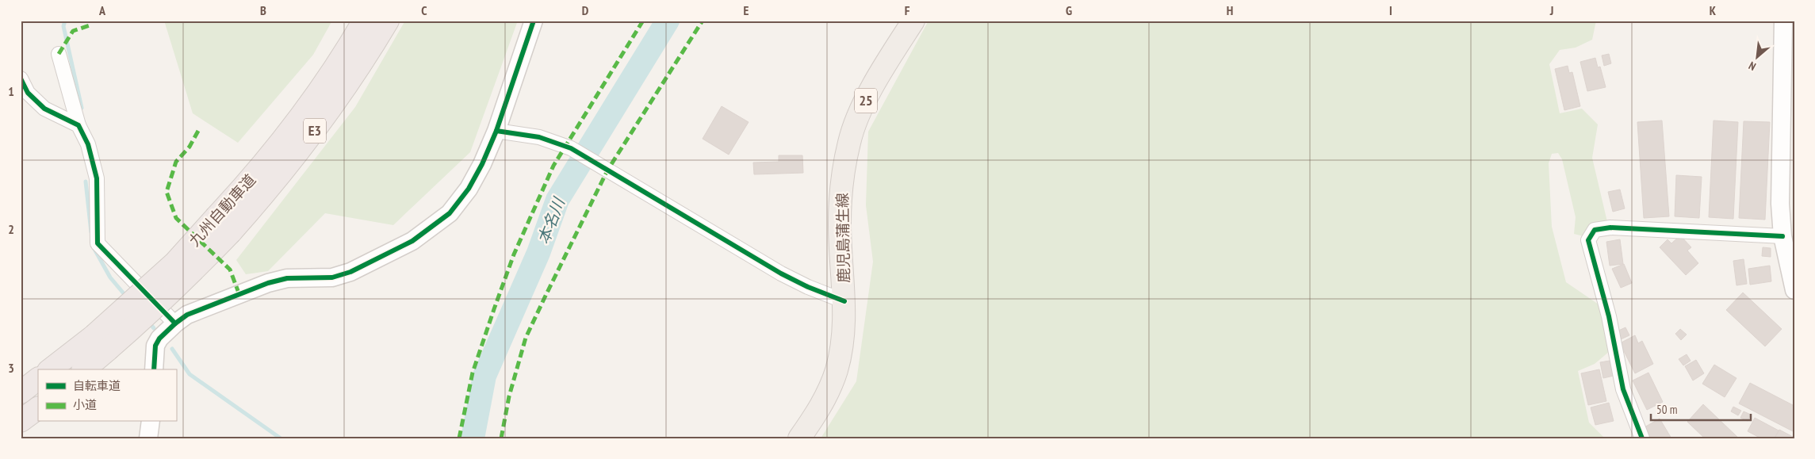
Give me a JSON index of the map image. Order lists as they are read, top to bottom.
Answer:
{
  "streets": {
    "highway": ["E3", "九州自動車道"],
    "main road": ["25", "鹿児島蒲生線"]
  },
  "water": ["本名川"],
  "legend": ["自転車道", "小道"],
  "scale_bar": "50 m",
  "north": "bottom left",
  "grid": {
    "columns": [
      "A",
      "B",
      "C",
      "D",
      "E",
      "F",
      "G",
      "H",
      "I",
      "J",
      "K"
    ],
    "rows": ["1", "2", "3"]
  }
}
